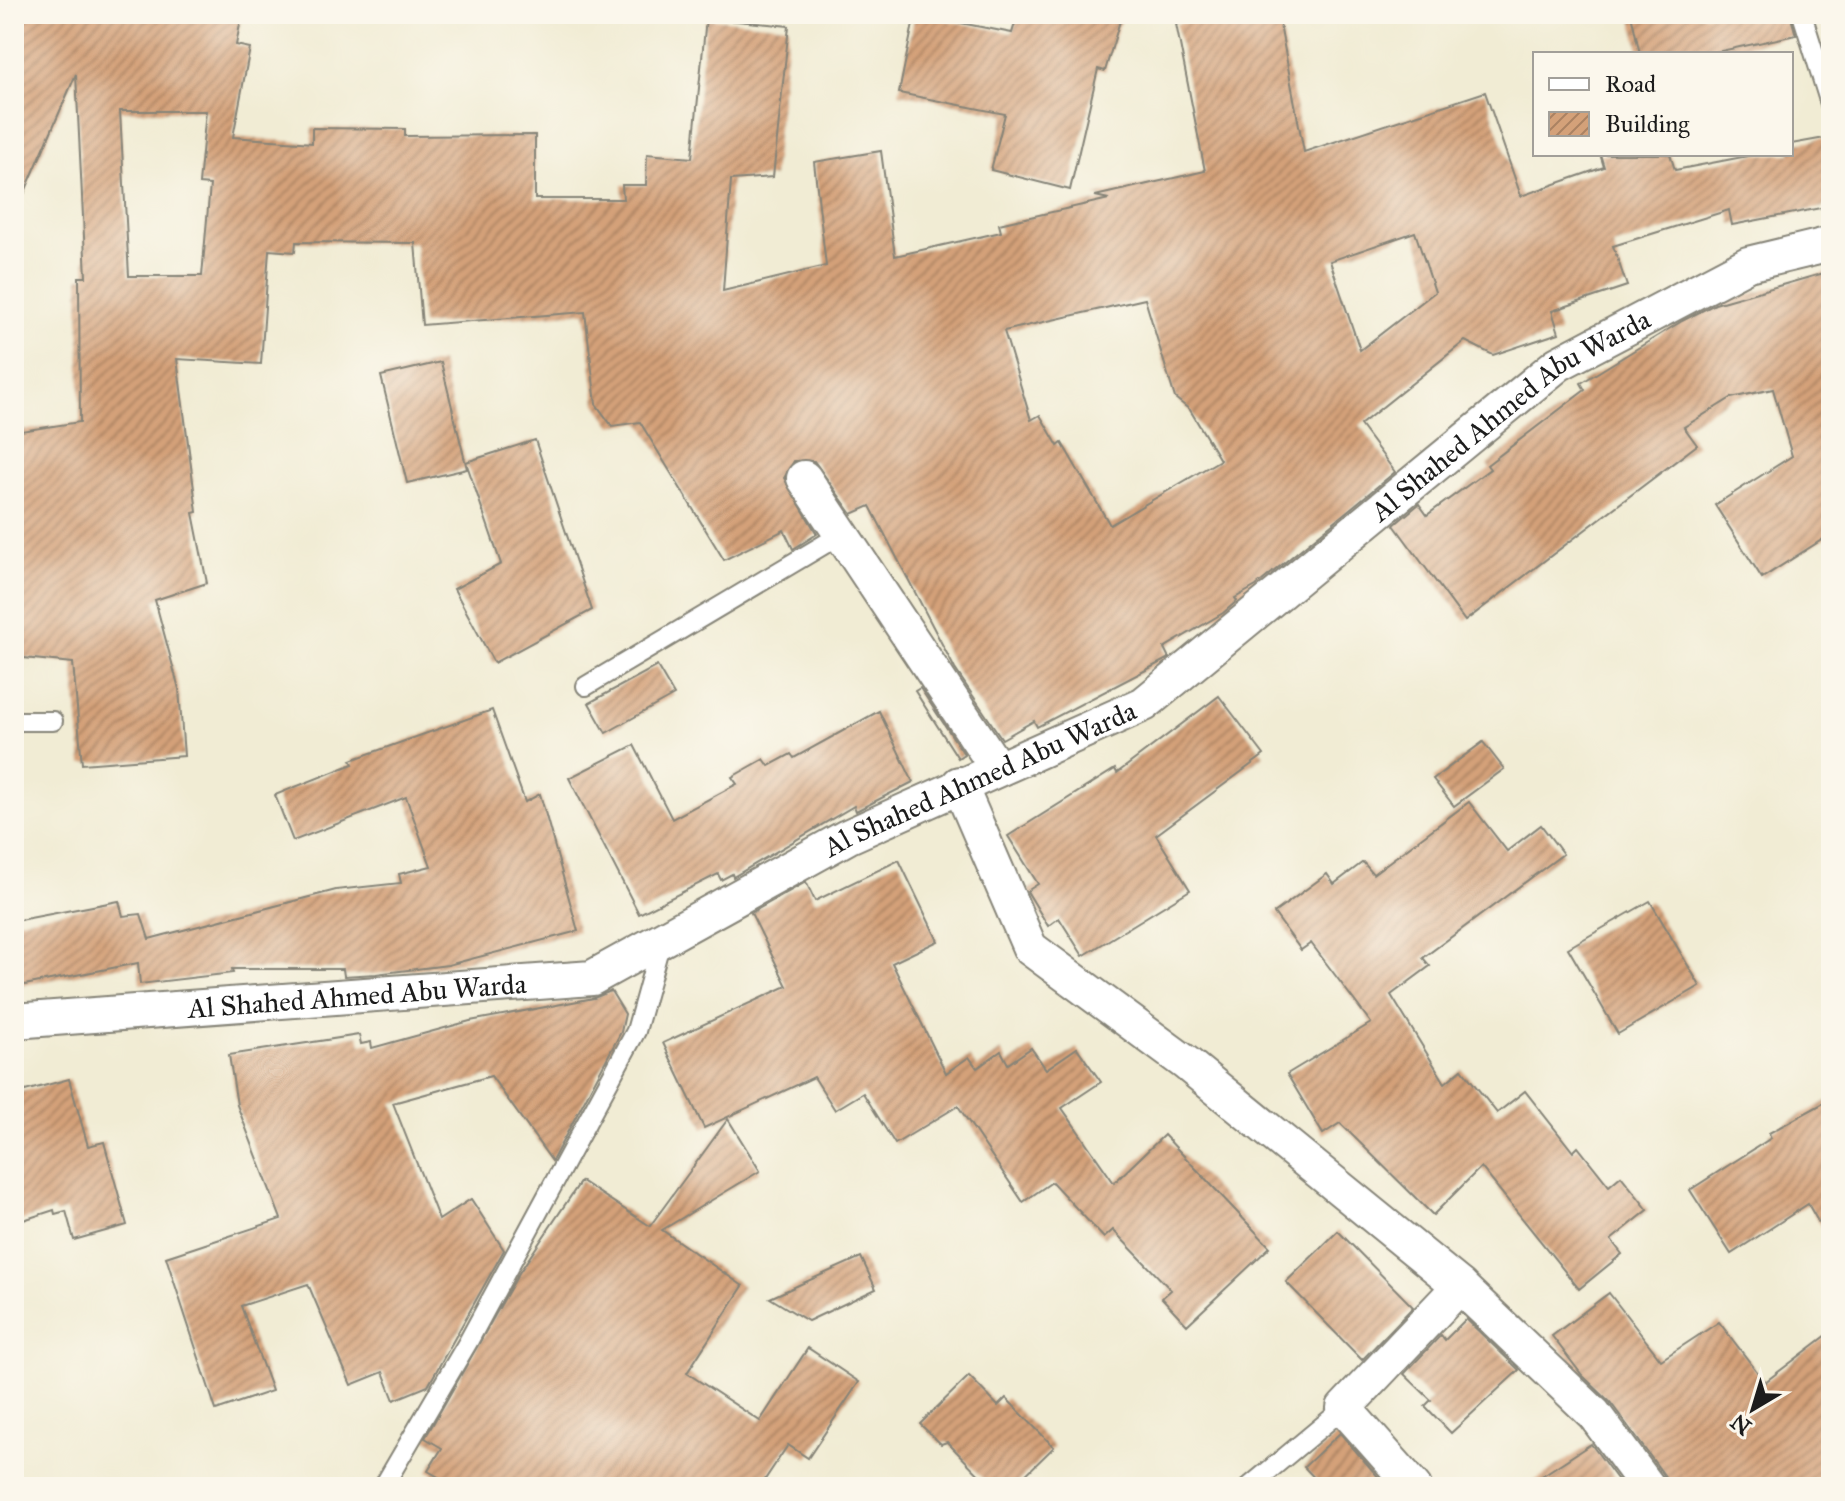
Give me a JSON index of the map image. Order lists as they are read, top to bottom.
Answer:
{
  "streets": {
    "street": ["Al Shahed Ahmed Abu Warda"]
  },
  "legend": ["Road", "Building"],
  "north": "bottom left"
}
